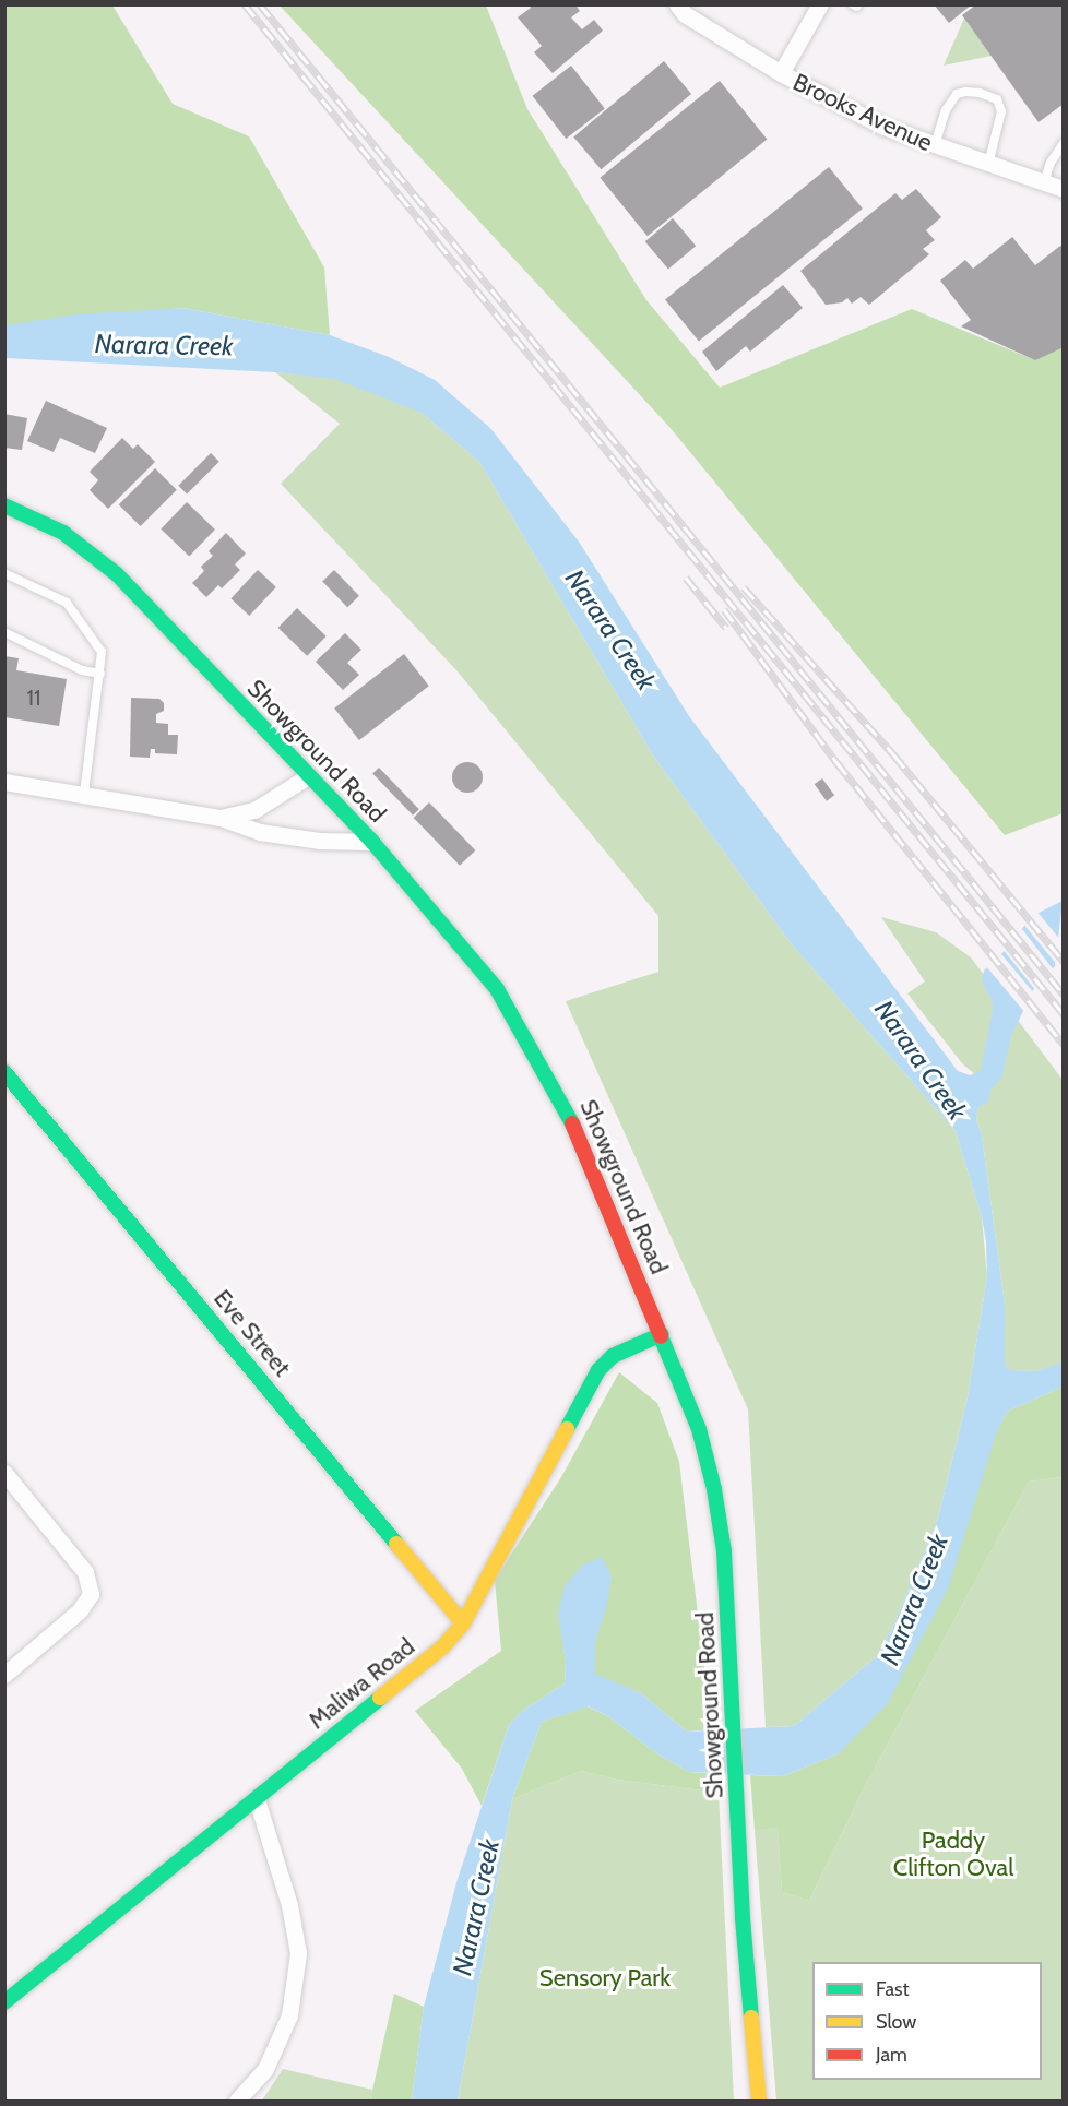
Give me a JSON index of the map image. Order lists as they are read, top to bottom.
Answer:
{
  "streets": {
    "street": [
      "Brooks Avenue",
      "Showground Road",
      "Eve Street",
      "Maliwa Road"
    ]
  },
  "crossings": [
    ["Showground Road", "Maliwa Road"],
    ["Eve Street", "Maliwa Road"]
  ],
  "water": ["Narara Creek"],
  "parks": ["Paddy Clifton Oval", "Sensory Park"],
  "house_numbers": ["11"],
  "legend": ["Fast", "Slow", "Jam"]
}
